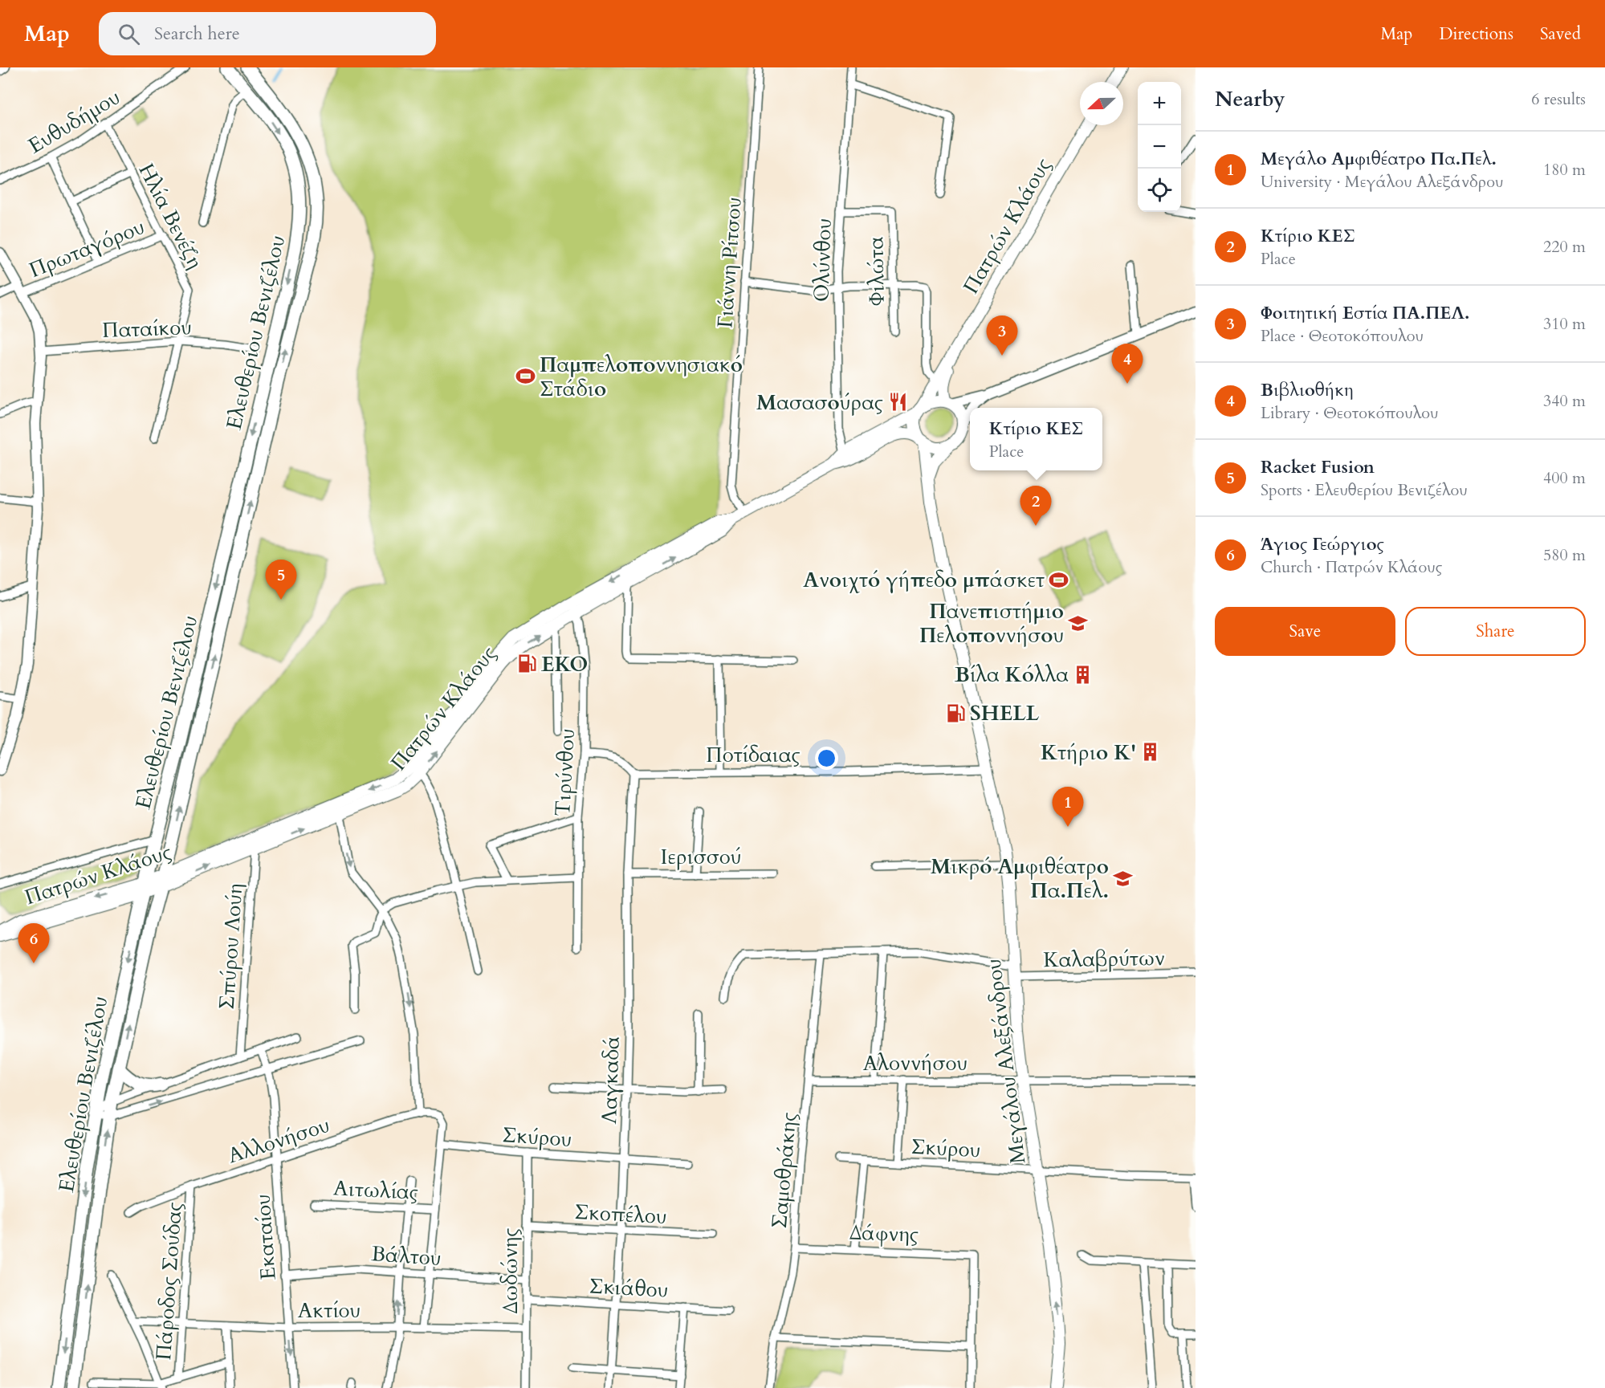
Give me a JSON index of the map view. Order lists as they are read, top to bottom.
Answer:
{
  "streets": {
    "main road": ["Πατρών Κλάους", "Ελευθερίου Βενιζέλου", "Μεγάλου Αλεξάνδρου"],
    "street": [
      "Ευθυδήμου",
      "Ηλία Βενέζη",
      "Πρωταγόρου",
      "Ολύνθου",
      "Γιάννη Ρίτσου",
      "Φιλώτα",
      "Παταίκου",
      "Ποτίδαιας",
      "Τιρύνθου",
      "Ιερισσού",
      "Σπύρου Λούη",
      "Καλαβρύτων",
      "Αλοννήσου",
      "Λαγκαδά",
      "Σκύρου",
      "Αλλονήσου",
      "Σαμοθράκης",
      "Αιτωλίας",
      "Σκοπέλου",
      "Δάφνης",
      "Εκαταίου",
      "Βάλτου",
      "Δωδώνης",
      "Πάροδος Σούδας",
      "Σκιάθου",
      "Ακτίου"
    ]
  },
  "crossings": [
    ["Ευθυδήμου", "Ηλία Βενέζη"],
    ["Ηλία Βενέζη", "Πρωταγόρου"],
    ["Ηλία Βενέζη", "Παταίκου"],
    ["Πατρών Κλάους", "Γιάννη Ρίτσου"],
    ["Πατρών Κλάους", "Ελευθερίου Βενιζέλου"],
    ["Πατρών Κλάους", "Τιρύνθου"],
    ["Πατρών Κλάους", "Σπύρου Λούη"],
    ["Ολύνθου", "Φιλώτα"],
    ["Ποτίδαιας", "Μεγάλου Αλεξάνδρου"],
    ["Ποτίδαιας", "Λαγκαδά"],
    ["Ιερισσού", "Λαγκαδά"],
    ["Καλαβρύτων", "Μεγάλου Αλεξάνδρου"],
    ["Καλαβρύτων", "Σαμοθράκης"],
    ["Μεγάλου Αλεξάνδρου", "Αλοννήσου"],
    ["Μεγάλου Αλεξάνδρου", "Σκύρου"],
    ["Αλοννήσου", "Σαμοθράκης"],
    ["Λαγκαδά", "Σκύρου"],
    ["Λαγκαδά", "Σκοπέλου"],
    ["Λαγκαδά", "Σκιάθου"],
    ["Σκύρου", "Αλλονήσου"],
    ["Σκύρου", "Δωδώνης"],
    ["Αλλονήσου", "Εκαταίου"],
    ["Αλλονήσου", "Πάροδος Σούδας"],
    ["Σαμοθράκης", "Δάφνης"],
    ["Σκοπέλου", "Δωδώνης"],
    ["Εκαταίου", "Βάλτου"],
    ["Εκαταίου", "Ακτίου"],
    ["Βάλτου", "Δωδώνης"],
    ["Δωδώνης", "Σκιάθου"],
    ["Δωδώνης", "Ακτίου"],
    ["Πάροδος Σούδας", "Ακτίου"]
  ],
  "places": {
    "sports": ["Παμπελοποννησιακό Στάδιο", "Ανοιχτό γήπεδο μπάσκετ"],
    "restaurant": ["Μασασούρας"],
    "school or university": ["Πανεπιστήμιο Πελοποννήσου", "Μικρό Αμφιθέατρο Πα.Πελ."],
    "fuel station": ["EKO", "SHELL"],
    "building": ["Βίλα Κόλλα", "Κτήριο Κ'"]
  },
  "north": "left",
  "page": {
    "header": "Map",
    "search": "Search here",
    "nav": ["Map", "Directions", "Saved"],
    "heading": ["Nearby", "6 results"],
    "map_buttons": ["+", "−"],
    "list": [
      {
        "mark": "1",
        "name": "Μεγάλο Αμφιθέατρο Πα.Πελ.",
        "note": "University · Μεγάλου Αλεξάνδρου",
        "value": "180 m"
      },
      {
        "mark": "2",
        "name": "Κτίριο ΚΕΣ",
        "note": "Place",
        "value": "220 m"
      },
      {
        "mark": "3",
        "name": "Φοιτητική Εστία ΠΑ.ΠΕΛ.",
        "note": "Place · Θεοτοκόπουλου",
        "value": "310 m"
      },
      {
        "mark": "4",
        "name": "Βιβλιοθήκη",
        "note": "Library · Θεοτοκόπουλου",
        "value": "340 m"
      },
      {
        "mark": "5",
        "name": "Racket Fusion",
        "note": "Sports · Ελευθερίου Βενιζέλου",
        "value": "400 m"
      },
      {
        "mark": "6",
        "name": "Άγιος Γεώργιος",
        "note": "Church · Πατρών Κλάους",
        "value": "580 m"
      }
    ],
    "pins": [
      "3",
      "4",
      "2",
      "5",
      "1",
      "6"
    ],
    "popup": ["Κτίριο ΚΕΣ", "Place"],
    "buttons": ["Save", "Share"]
  }
}
